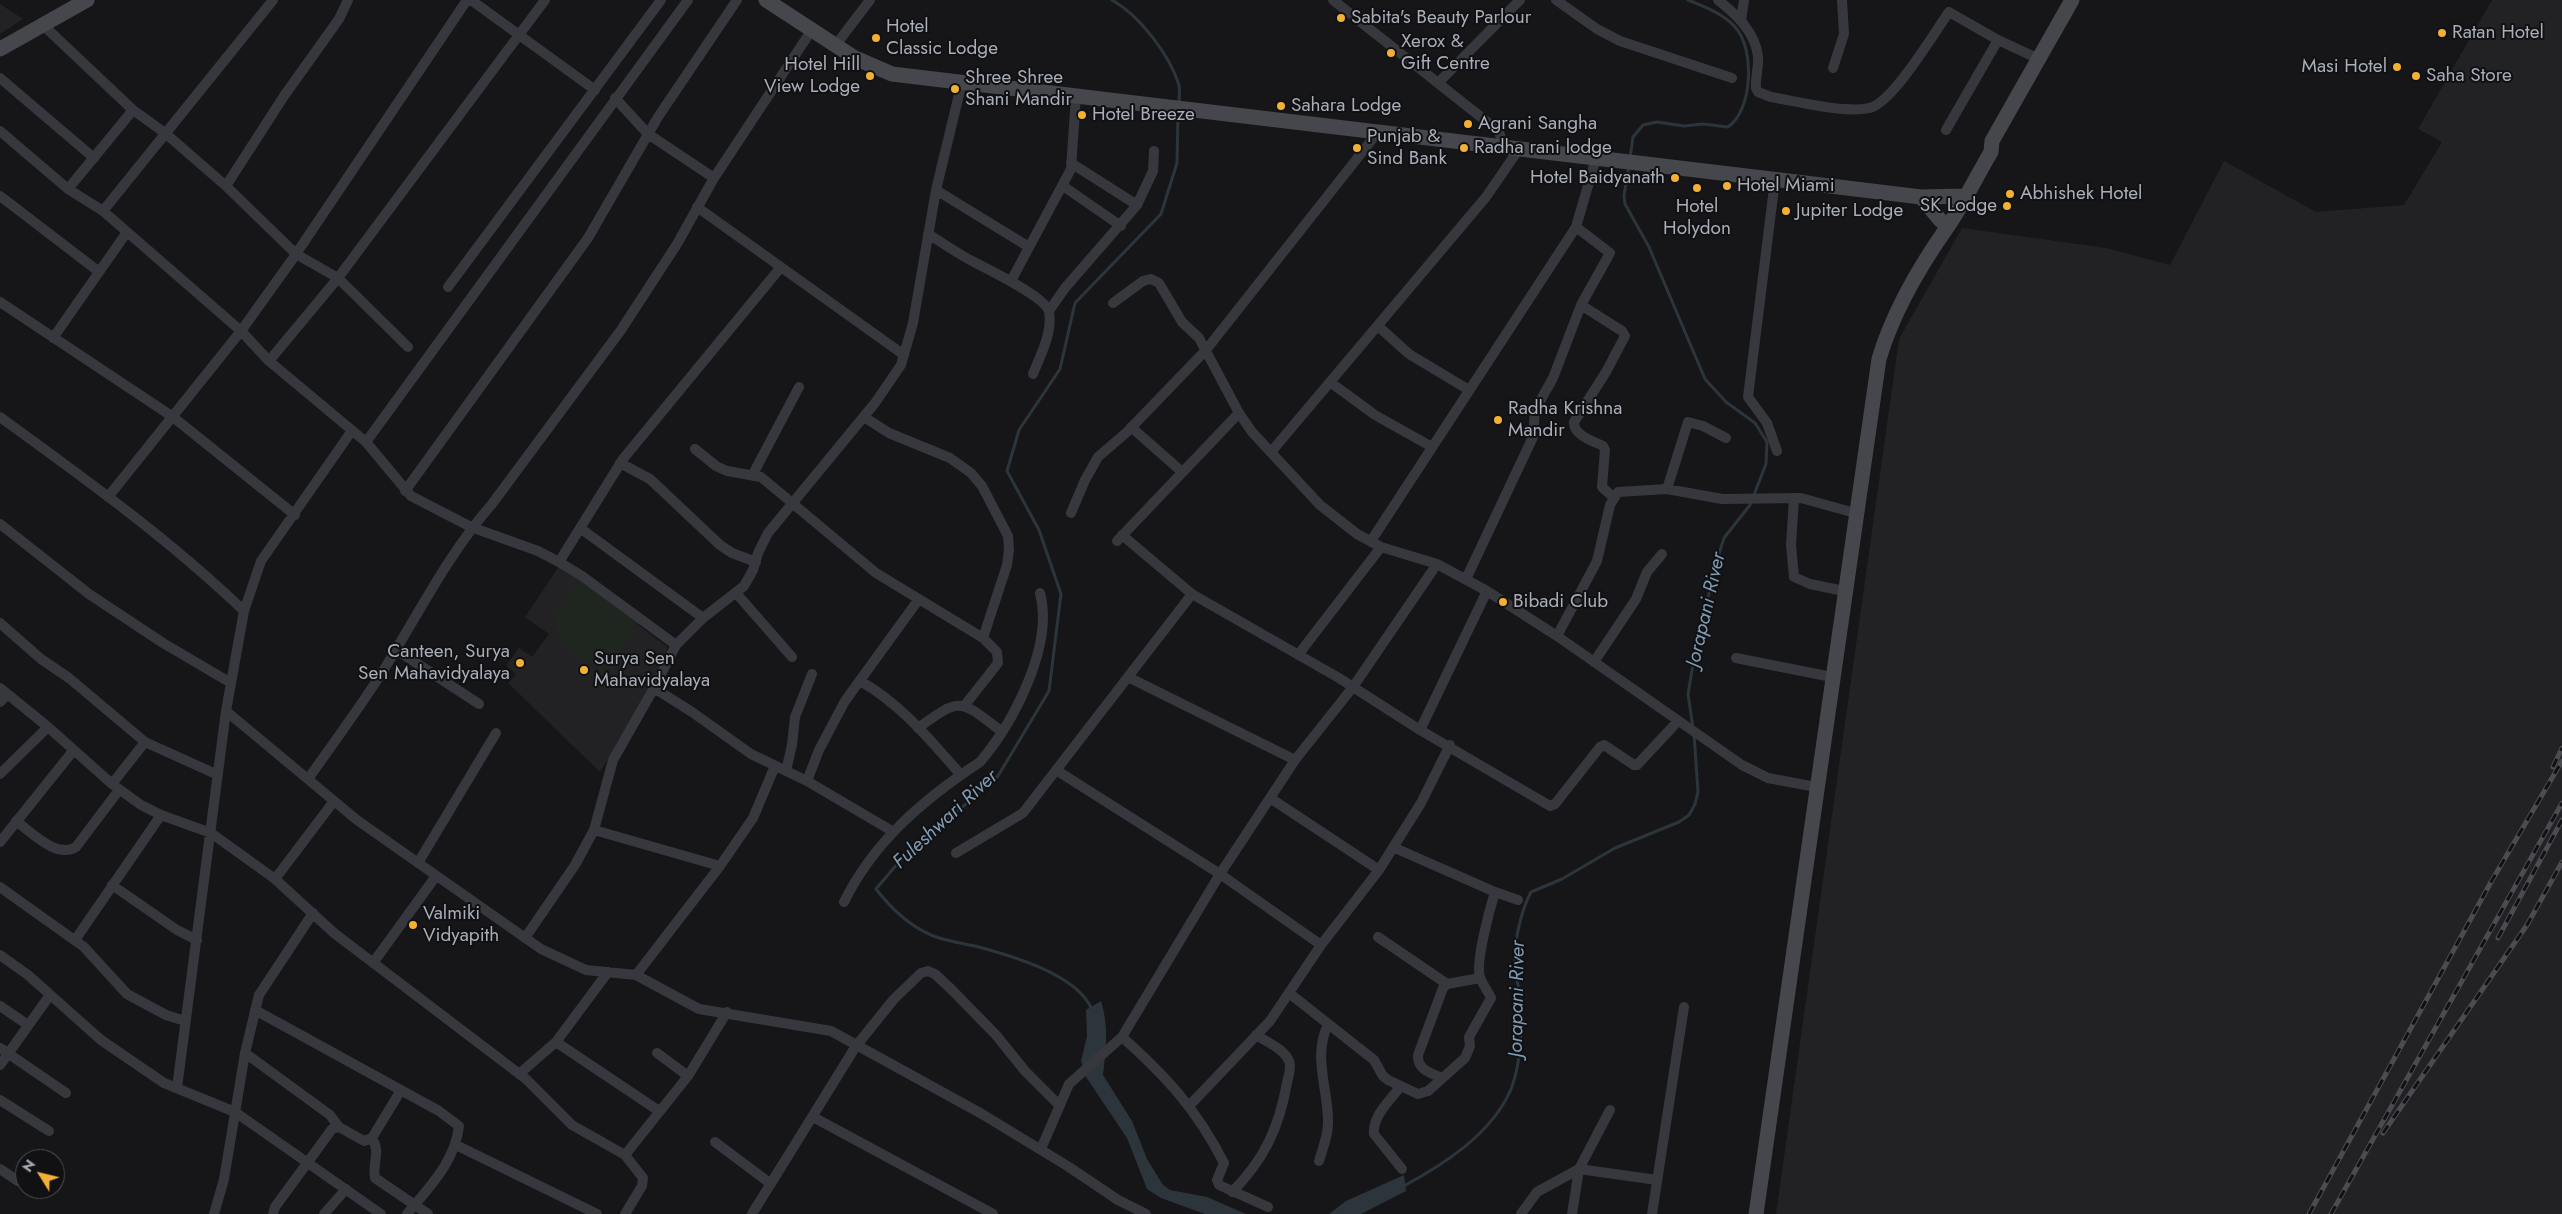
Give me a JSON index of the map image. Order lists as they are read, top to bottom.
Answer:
{
  "water": ["Jorapani River", "Fuleshwari River"],
  "places": [
    "Sabita's Beauty Parlour",
    "Ratan Hotel",
    "Hotel Classic Lodge",
    "Xerox & Gift Centre",
    "Masi Hotel",
    "Hotel Hill View Lodge",
    "Saha Store",
    "Shree Shree Shani Mandir",
    "Sahara Lodge",
    "Hotel Breeze",
    "Agrani Sangha",
    "Punjab & Sind Bank",
    "Radha rani lodge",
    "Hotel Baidyanath",
    "Hotel Miami",
    "Hotel Holydon",
    "Abhishek Hotel",
    "SK Lodge",
    "Jupiter Lodge",
    "Radha Krishna Mandir",
    "Bibadi Club",
    "Canteen, Surya Sen Mahavidyalaya",
    "Surya Sen Mahavidyalaya",
    "Valmiki Vidyapith"
  ],
  "north": "top left"
}
